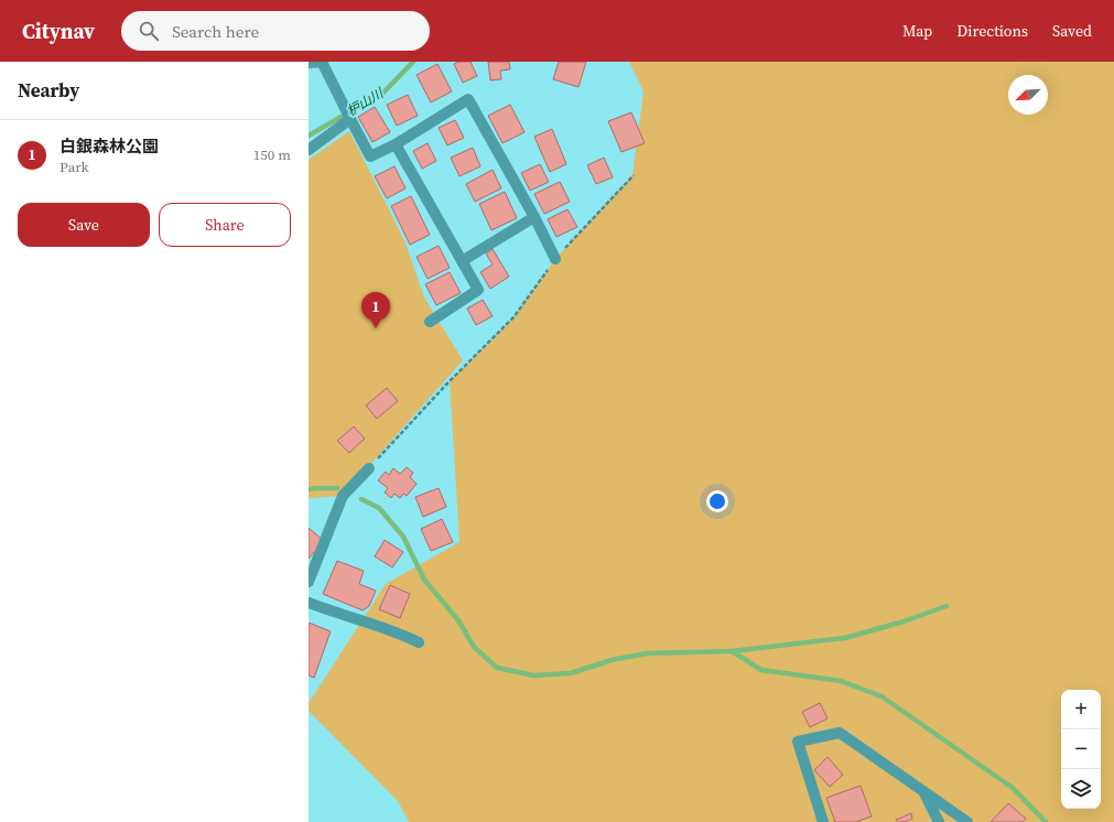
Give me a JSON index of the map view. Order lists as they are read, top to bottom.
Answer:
{
  "water": ["枦山川"],
  "north": "bottom left",
  "page": {
    "header": "Citynav",
    "search": "Search here",
    "nav": ["Map", "Directions", "Saved"],
    "heading": "Nearby",
    "list": [
      {
        "mark": "1",
        "name": "白銀森林公園",
        "note": "Park",
        "value": "150 m"
      }
    ],
    "buttons": ["Save", "Share"],
    "pins": "1",
    "map_buttons": ["+", "−"]
  }
}
